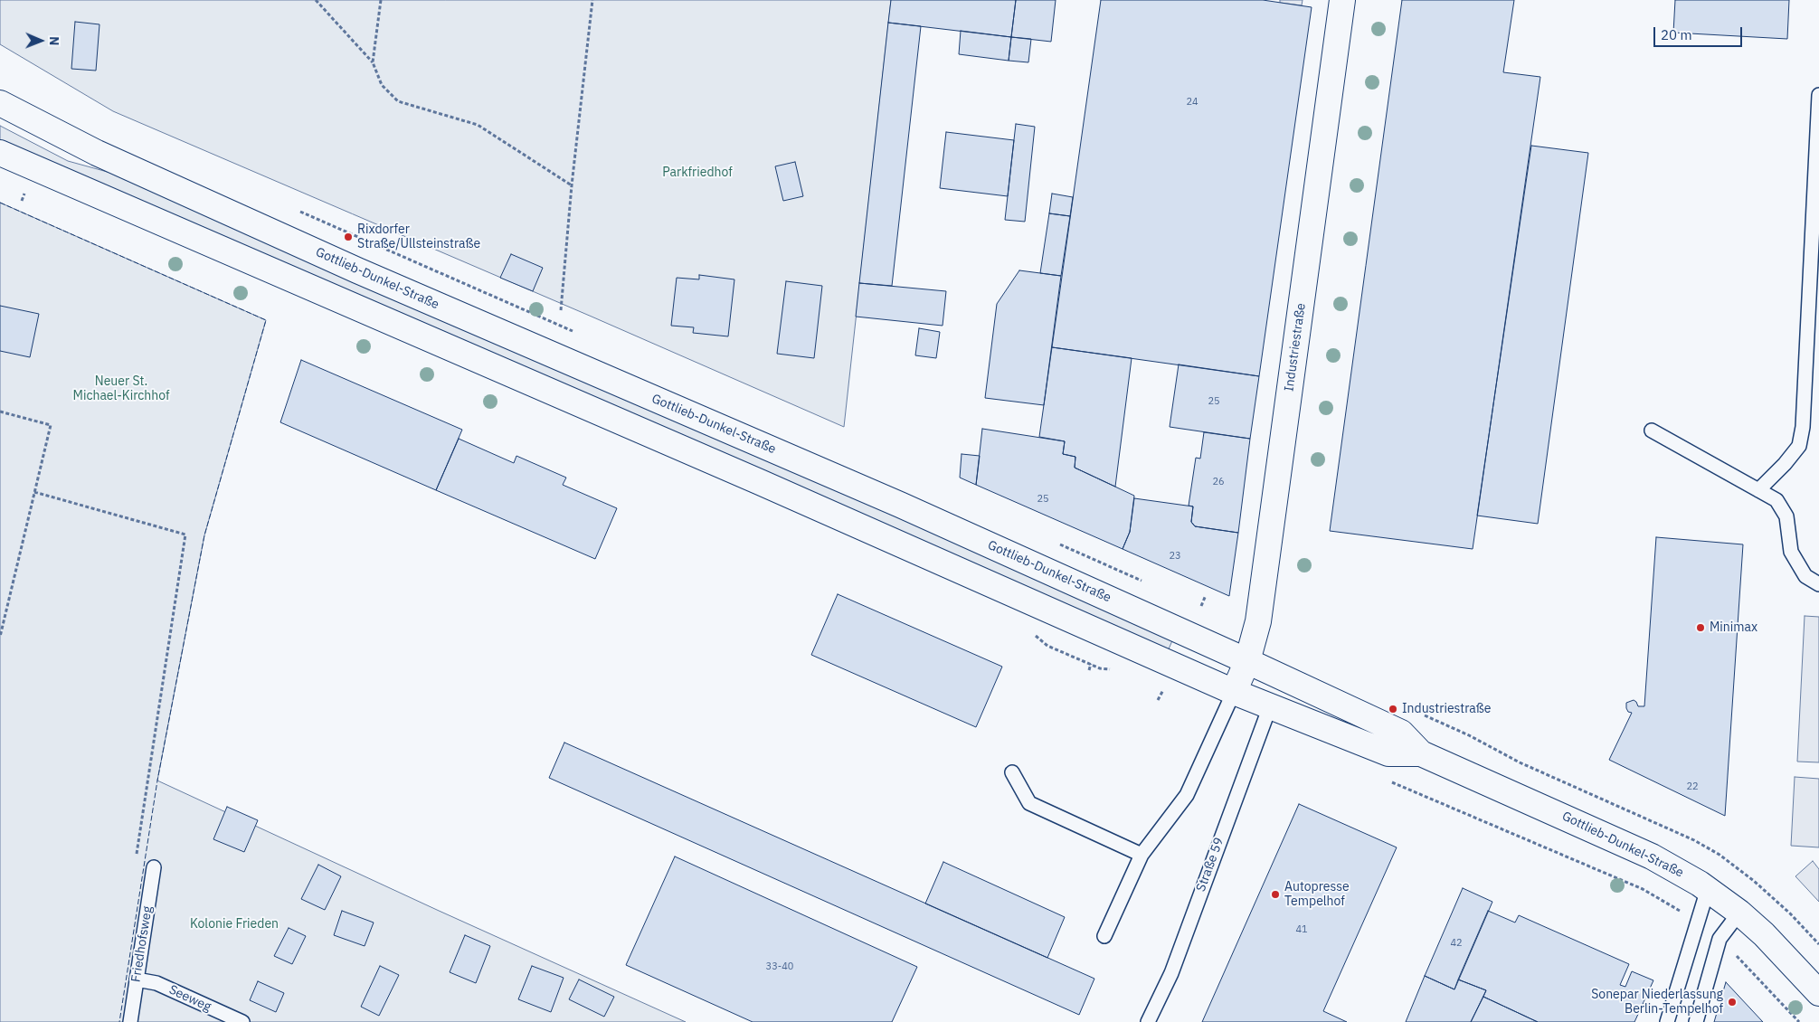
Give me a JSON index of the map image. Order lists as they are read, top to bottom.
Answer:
{
  "streets": {
    "street": ["Gottlieb-Dunkel-Straße", "Industriestraße"],
    "lane": ["Straße 59", "Friedhofsweg", "Seeweg"]
  },
  "crossings": [
    ["Gottlieb-Dunkel-Straße", "Industriestraße"],
    ["Gottlieb-Dunkel-Straße", "Straße 59"],
    ["Friedhofsweg", "Seeweg"]
  ],
  "parks": ["Parkfriedhof", "Neuer St. Michael-Kirchhof", "Kolonie Frieden"],
  "places": [
    "Rixdorfer Straße/Ullsteinstraße",
    "Minimax",
    "Industriestraße",
    "Autopresse Tempelhof",
    "Sonepar Niederlassung Berlin-Tempelhof"
  ],
  "house_numbers": [
    "24",
    "25",
    "26",
    "25",
    "23",
    "22",
    "41",
    "42",
    "33-40"
  ],
  "scale_bar": "20 m",
  "north": "right"
}
